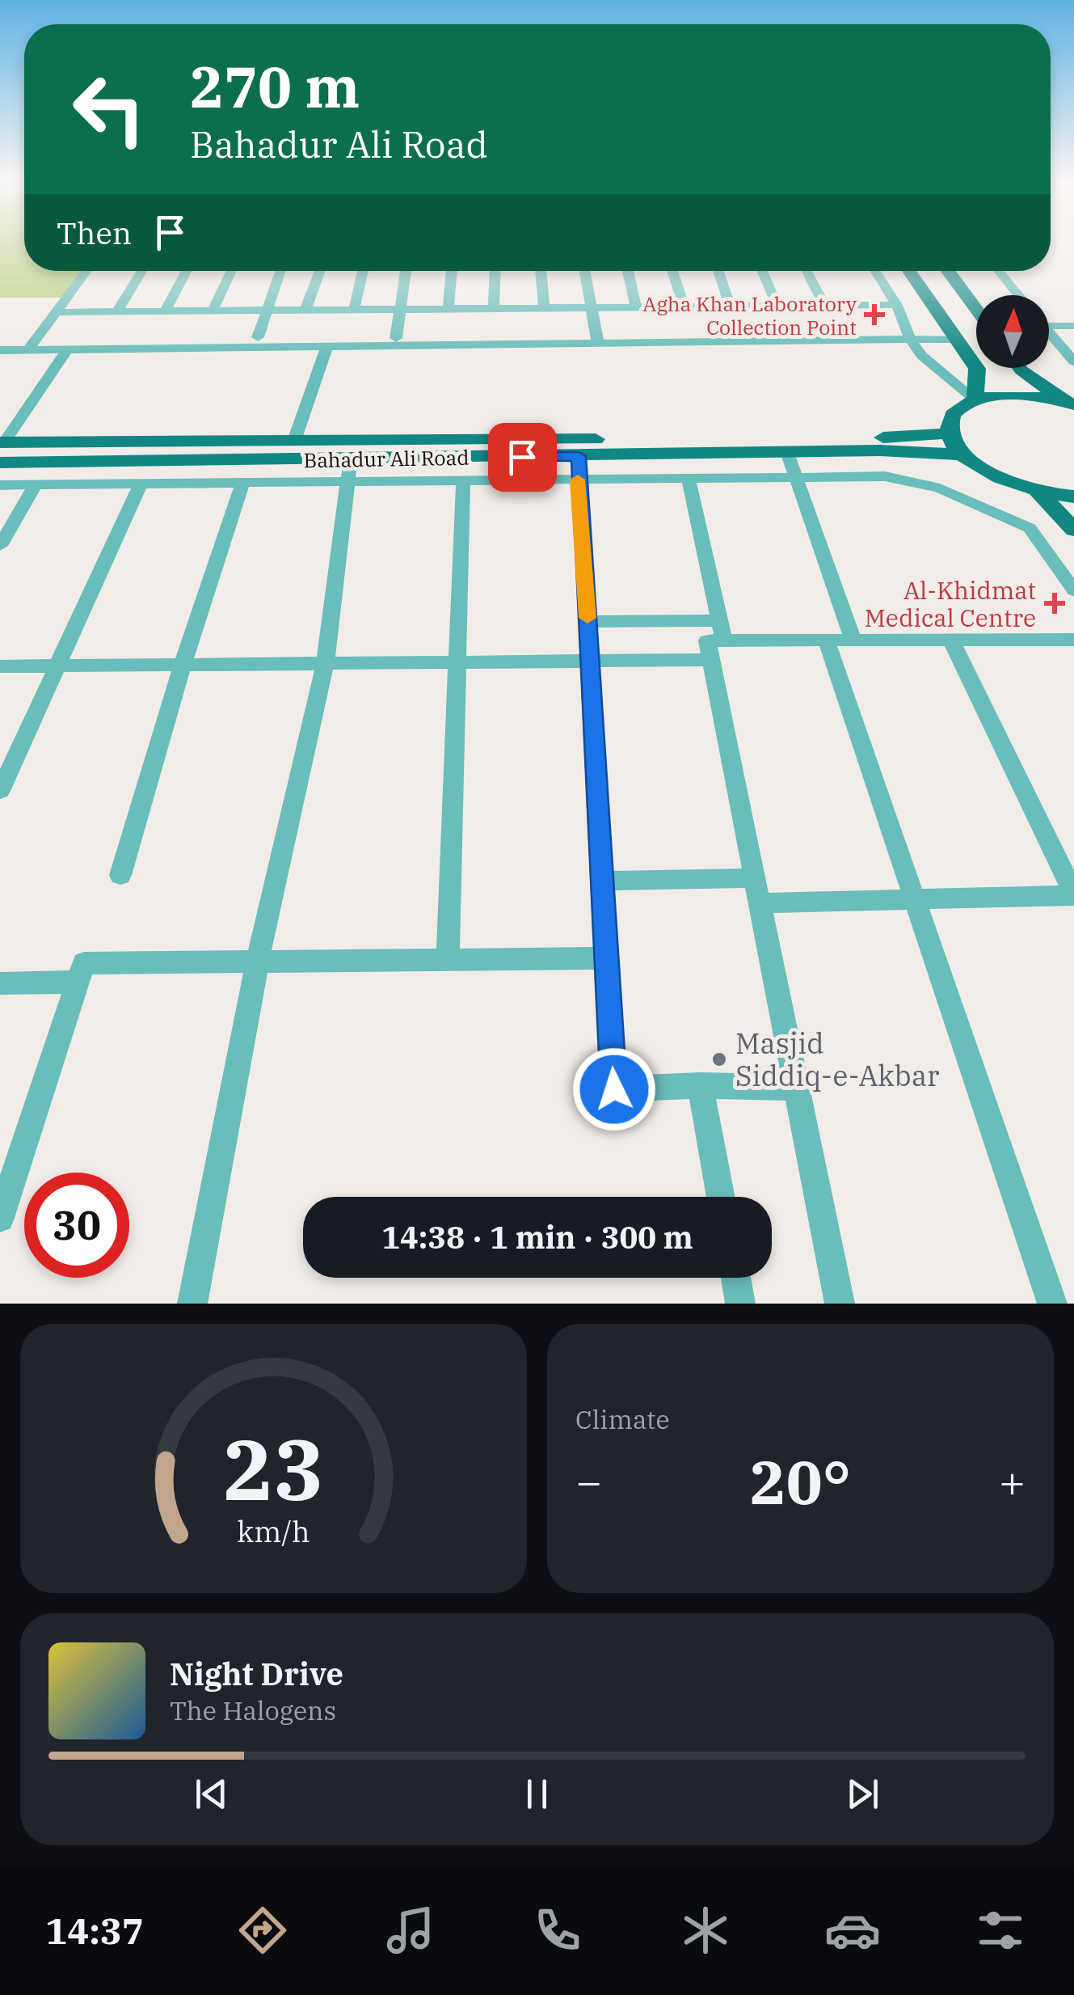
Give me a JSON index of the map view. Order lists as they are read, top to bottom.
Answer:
{
  "streets": {
    "main road": ["Bahadur Ali Road"]
  },
  "places": {
    "health": ["Agha Khan Laboratory Collection Point", "Al-Khidmat Medical Centre"],
    "other": ["Masjid Siddiq-e-Akbar"]
  },
  "north": "top",
  "page": {
    "turn": ["270 m", "Bahadur Ali Road"],
    "then": "Then",
    "limit": "30",
    "trip": "14:38 · 1 min · 300 m",
    "tile": "Climate",
    "heat": ["−", "20°", "+"],
    "song": ["Night Drive", "The Halogens"],
    "tabs": "14:37",
    "gauge": ["23", "km/h"]
  }
}
